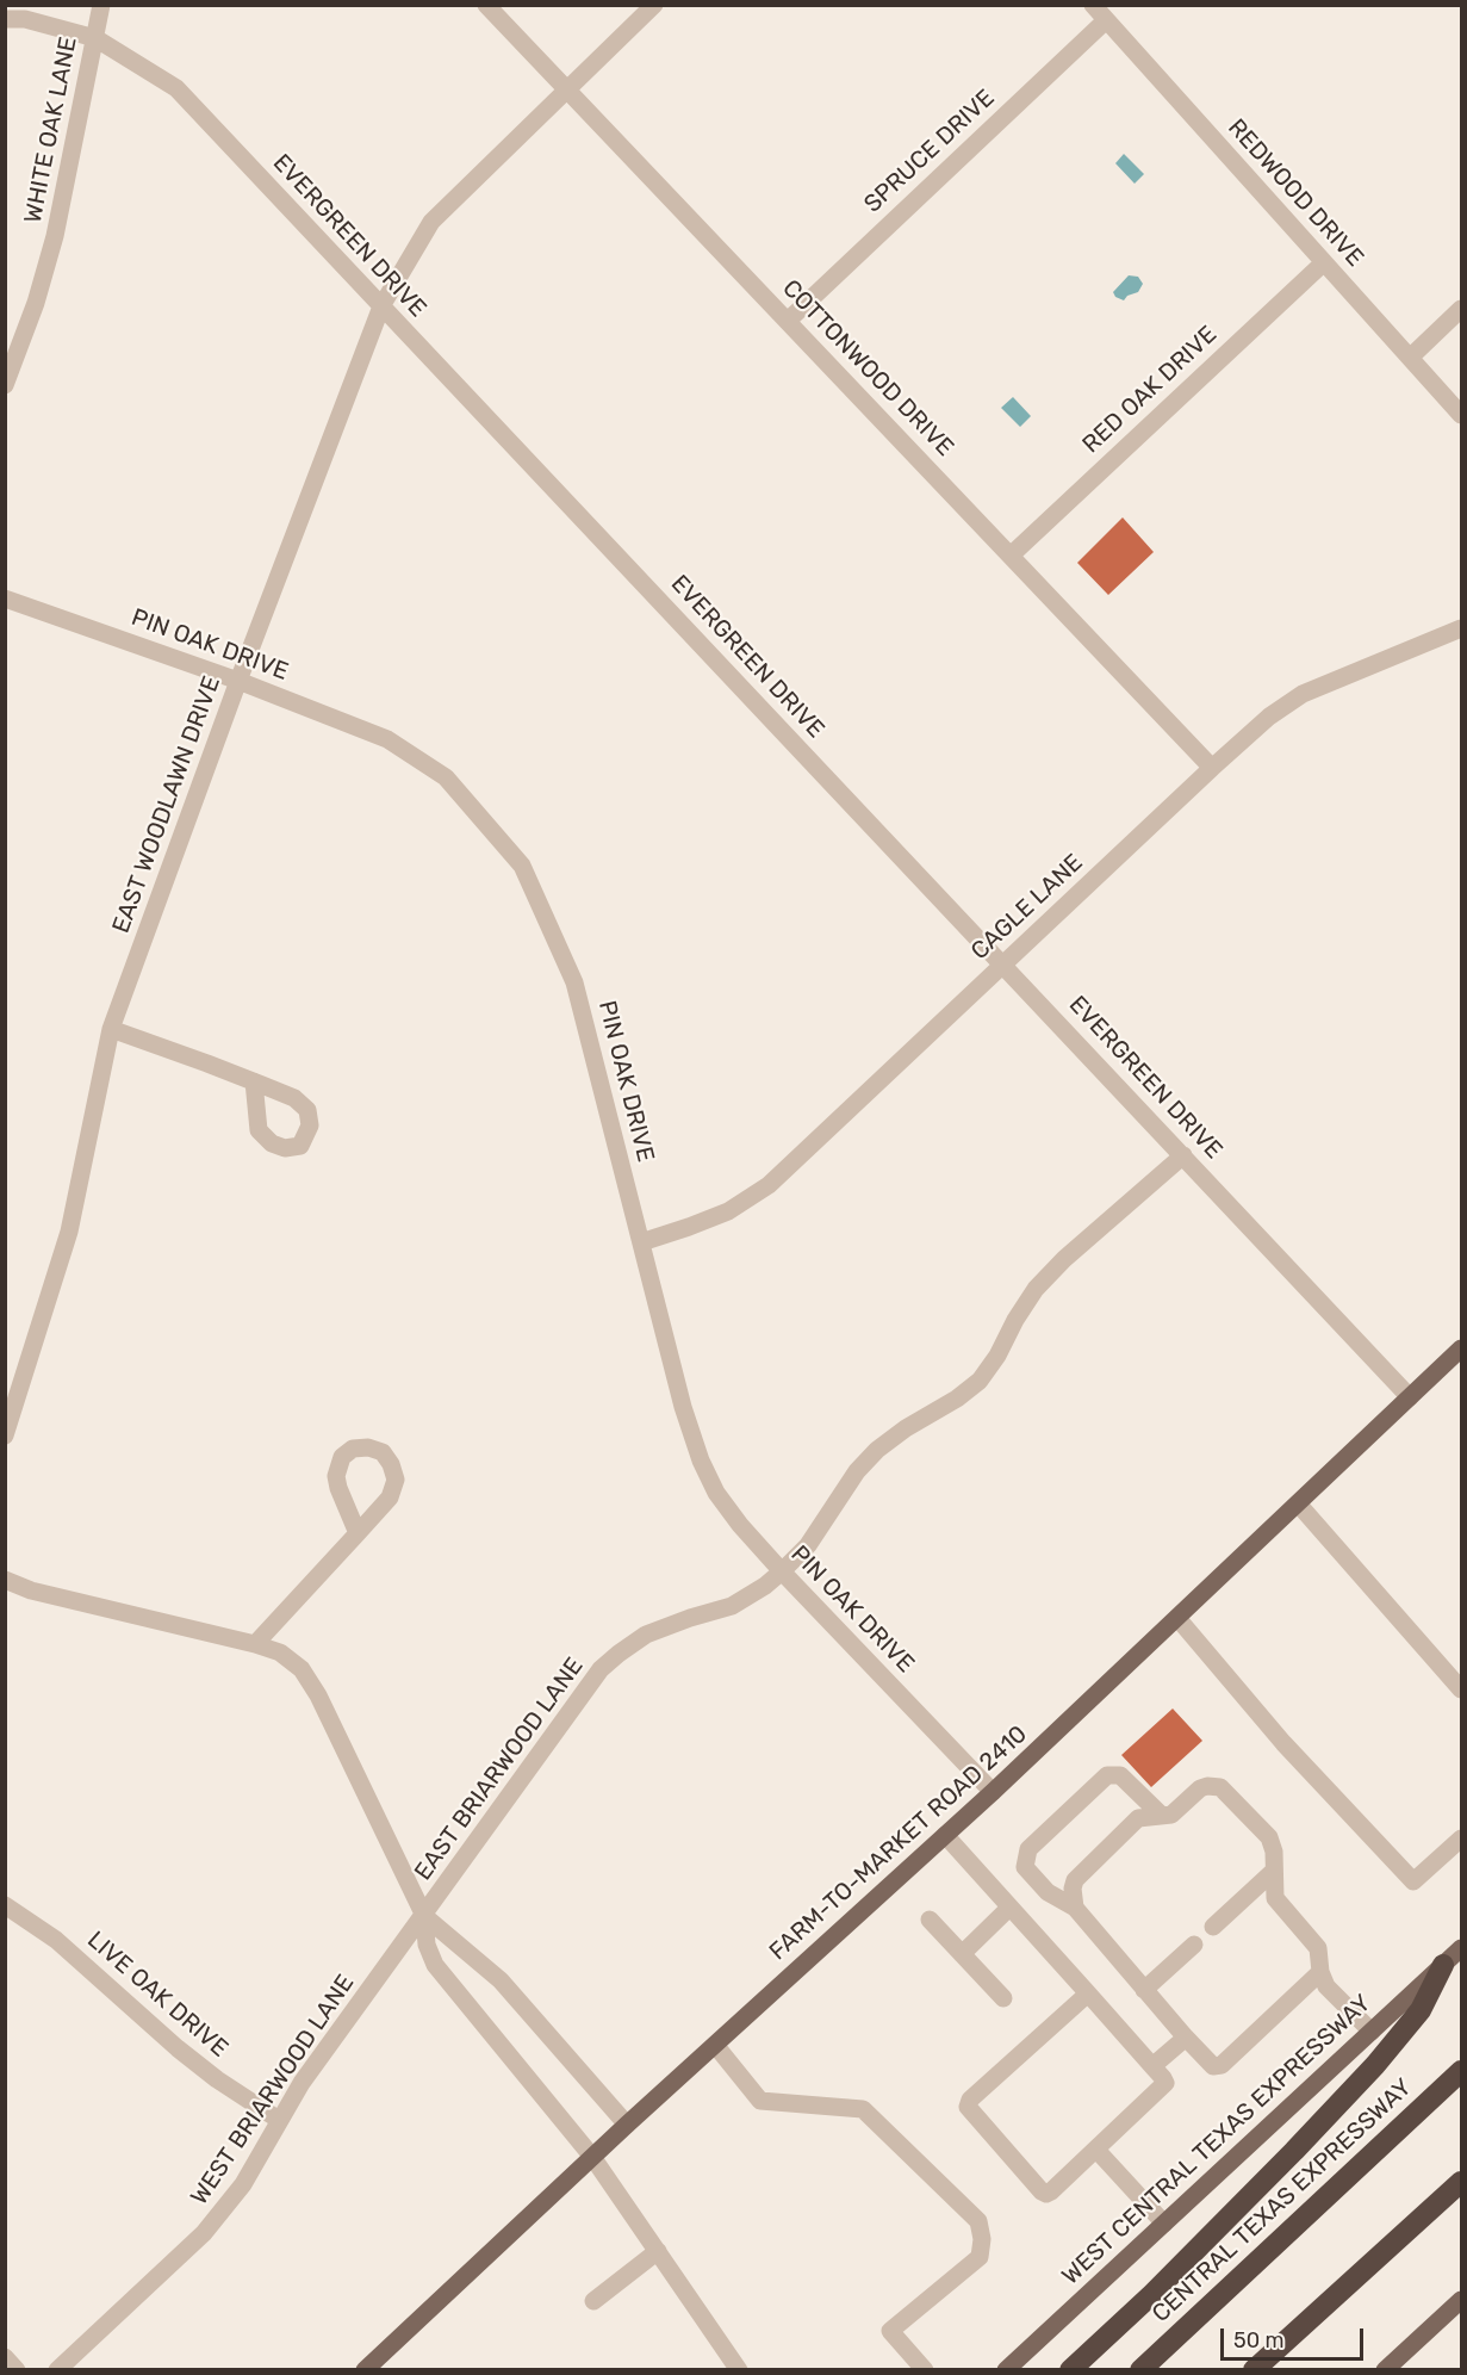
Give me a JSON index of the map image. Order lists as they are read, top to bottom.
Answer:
{
  "streets": {
    "highway": ["CENTRAL TEXAS EXPRESSWAY"],
    "main road": ["FARM-TO-MARKET ROAD 2410", "WEST CENTRAL TEXAS EXPRESSWAY"],
    "street": [
      "WHITE OAK LANE",
      "SPRUCE DRIVE",
      "REDWOOD DRIVE",
      "EVERGREEN DRIVE",
      "COTTONWOOD DRIVE",
      "RED OAK DRIVE",
      "PIN OAK DRIVE",
      "EAST WOODLAWN DRIVE",
      "CAGLE LANE",
      "EAST BRIARWOOD LANE",
      "LIVE OAK DRIVE",
      "WEST BRIARWOOD LANE"
    ]
  },
  "crossings": [
    ["WHITE OAK LANE", "EVERGREEN DRIVE"],
    ["SPRUCE DRIVE", "REDWOOD DRIVE"],
    ["SPRUCE DRIVE", "COTTONWOOD DRIVE"],
    ["REDWOOD DRIVE", "RED OAK DRIVE"],
    ["EVERGREEN DRIVE", "EAST WOODLAWN DRIVE"],
    ["EVERGREEN DRIVE", "CAGLE LANE"],
    ["EVERGREEN DRIVE", "EAST BRIARWOOD LANE"],
    ["EVERGREEN DRIVE", "FARM-TO-MARKET ROAD 2410"],
    ["COTTONWOOD DRIVE", "RED OAK DRIVE"],
    ["COTTONWOOD DRIVE", "EAST WOODLAWN DRIVE"],
    ["COTTONWOOD DRIVE", "CAGLE LANE"],
    ["PIN OAK DRIVE", "EAST WOODLAWN DRIVE"],
    ["PIN OAK DRIVE", "CAGLE LANE"],
    ["PIN OAK DRIVE", "EAST BRIARWOOD LANE"],
    ["PIN OAK DRIVE", "FARM-TO-MARKET ROAD 2410"],
    ["EAST BRIARWOOD LANE", "WEST BRIARWOOD LANE"],
    ["LIVE OAK DRIVE", "WEST BRIARWOOD LANE"]
  ],
  "scale_bar": "50 m"
}
